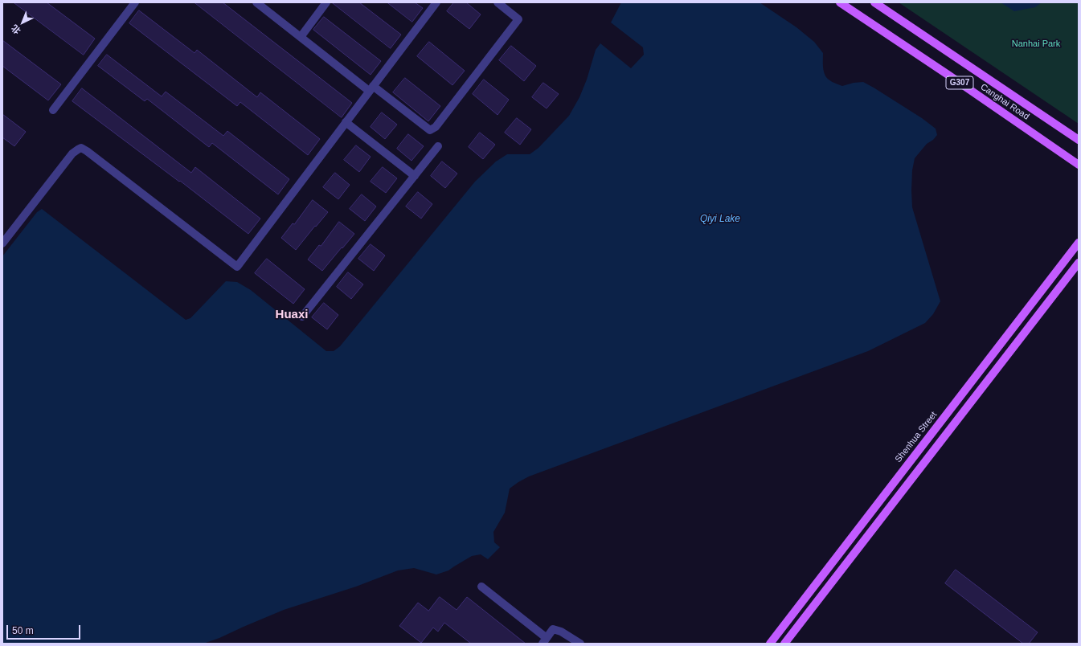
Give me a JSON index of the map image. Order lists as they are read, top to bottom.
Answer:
{
  "streets": {
    "main road": ["G307", "Canghai Road", "Shenhua Street"]
  },
  "districts": ["Huaxi"],
  "water": ["Qiyi Lake"],
  "parks": ["Nanhai Park"],
  "scale_bar": "50 m",
  "north": "bottom left"
}
